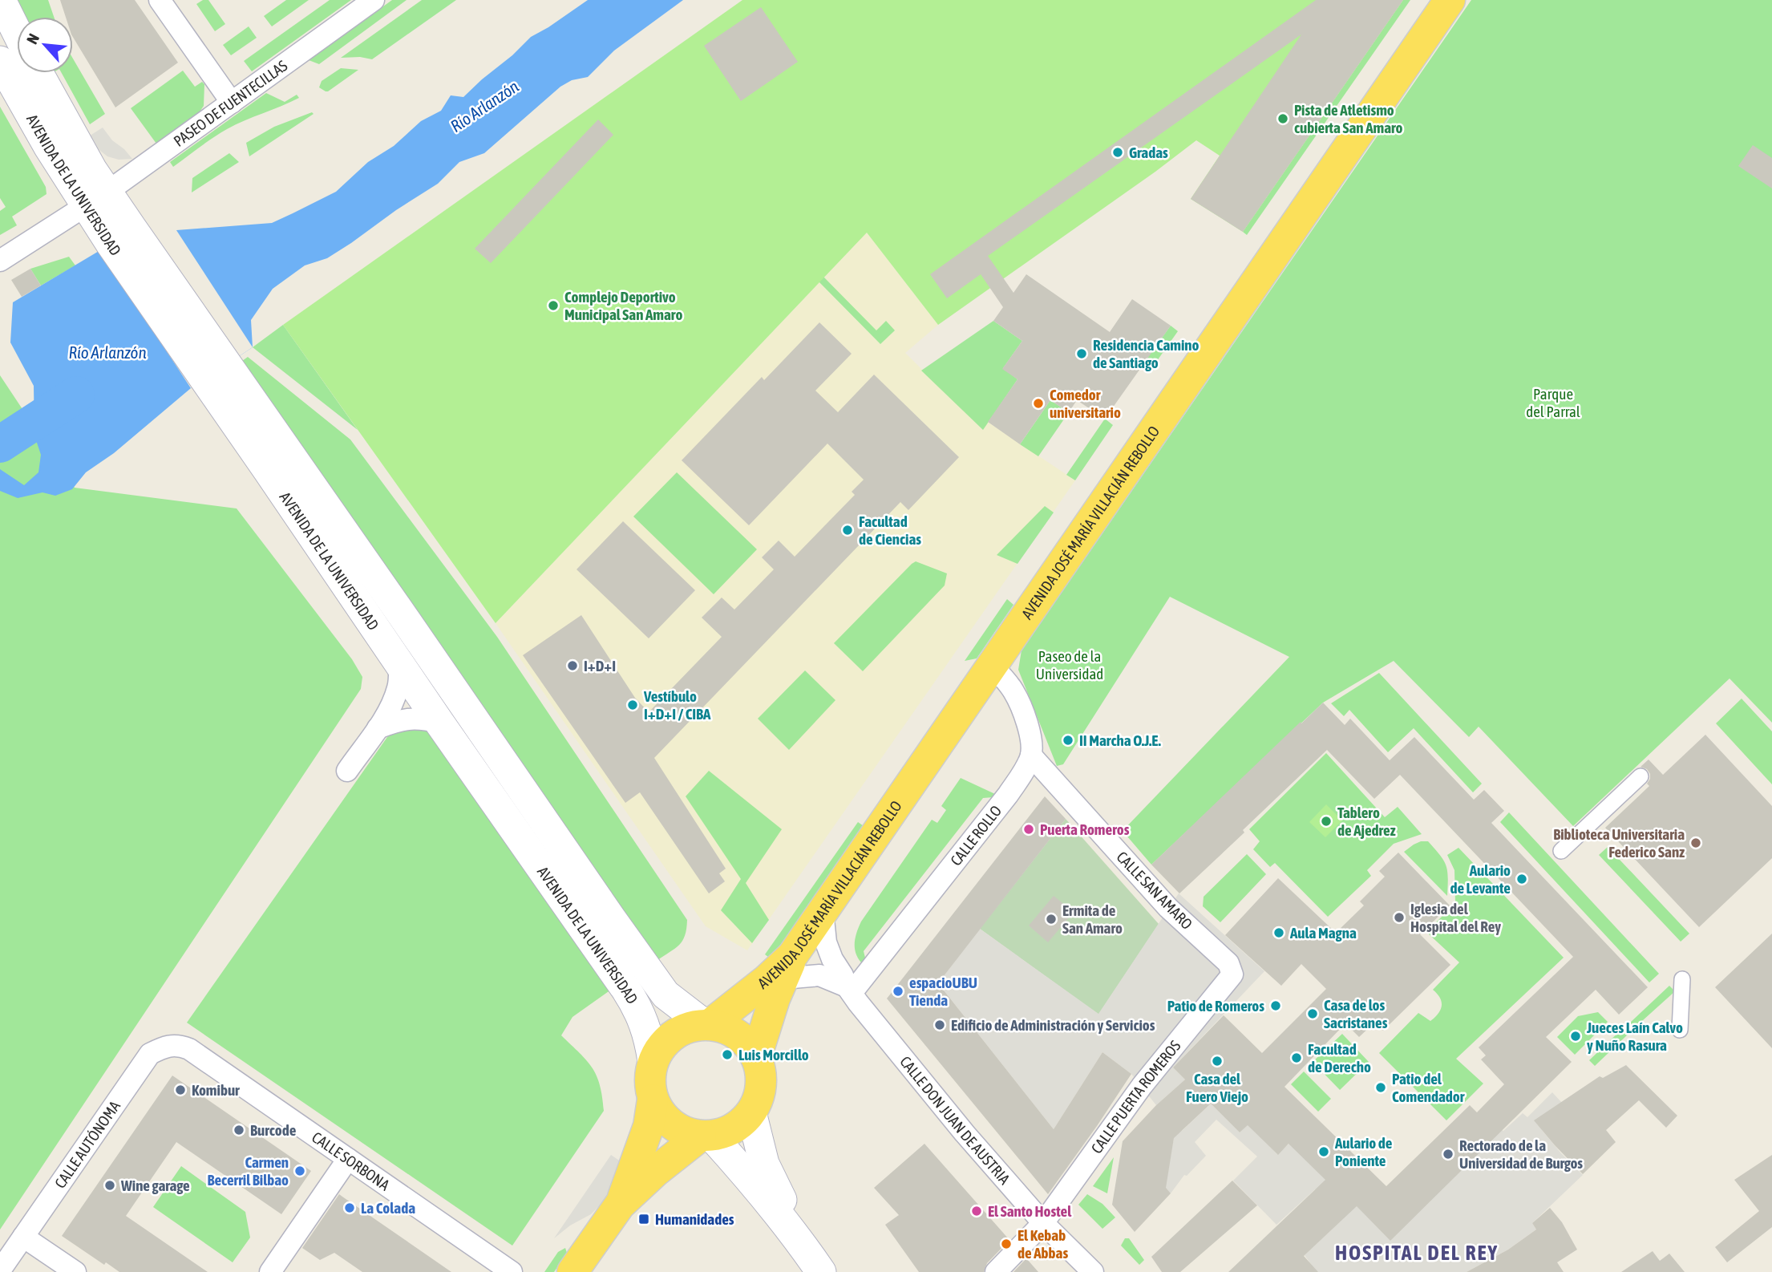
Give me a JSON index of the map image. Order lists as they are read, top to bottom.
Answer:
{
  "streets": {
    "highway": ["AVENIDA JOSÉ MARÍA VILLACIÁN REBOLLO"],
    "main road": ["AVENIDA DE LA UNIVERSIDAD"],
    "street": [
      "PASEO DE FUENTECILLAS",
      "CALLE ROLLO",
      "CALLE SAN AMARO",
      "CALLE PUERTA ROMEROS",
      "CALLE DON JUAN DE AUSTRIA",
      "CALLE AUTÓNOMA",
      "CALLE SORBONA"
    ]
  },
  "crossings": [
    ["PASEO DE FUENTECILLAS", "AVENIDA DE LA UNIVERSIDAD"],
    ["AVENIDA DE LA UNIVERSIDAD", "AVENIDA JOSÉ MARÍA VILLACIÁN REBOLLO"],
    ["AVENIDA JOSÉ MARÍA VILLACIÁN REBOLLO", "CALLE DON JUAN DE AUSTRIA"],
    ["CALLE ROLLO", "CALLE SAN AMARO"],
    ["CALLE ROLLO", "CALLE DON JUAN DE AUSTRIA"],
    ["CALLE SAN AMARO", "CALLE PUERTA ROMEROS"],
    ["CALLE PUERTA ROMEROS", "CALLE DON JUAN DE AUSTRIA"],
    ["CALLE AUTÓNOMA", "CALLE SORBONA"]
  ],
  "districts": ["HOSPITAL DEL REY"],
  "water": ["Río Arlanzón"],
  "parks": ["Parque del Parral", "Paseo de la Universidad"],
  "places": {
    "other": [
      "Pista de Atletismo cubierta San Amaro",
      "Gradas",
      "Complejo Deportivo Municipal San Amaro",
      "Residencia Camino de Santiago",
      "Comedor universitario",
      "Facultad de Ciencias",
      "I+D+I",
      "Vestíbulo I+D+I / CIBA",
      "II Marcha O.J.E.",
      "Tablero de Ajedrez",
      "Puerta Romeros",
      "Biblioteca Universitaria Federico Sanz",
      "Aulario de Levante",
      "Iglesia del Hospital del Rey",
      "Ermita de San Amaro",
      "Aula Magna",
      "espacioUBU Tienda",
      "Patio de Romeros",
      "Casa de los Sacristanes",
      "Edificio de Administración y Servicios",
      "Jueces Laín Calvo y Nuño Rasura",
      "Luis Morcillo",
      "Facultad de Derecho",
      "Casa del Fuero Viejo",
      "Patio del Comendador",
      "Komibur",
      "Burcode",
      "Aulario de Poniente",
      "Rectorado de la Universidad de Burgos",
      "Carmen Becerril Bilbao",
      "Wine garage",
      "La Colada",
      "El Santo Hostel",
      "El Kebab de Abbas"
    ],
    "transit": ["Humanidades"]
  },
  "north": "top left"
}
